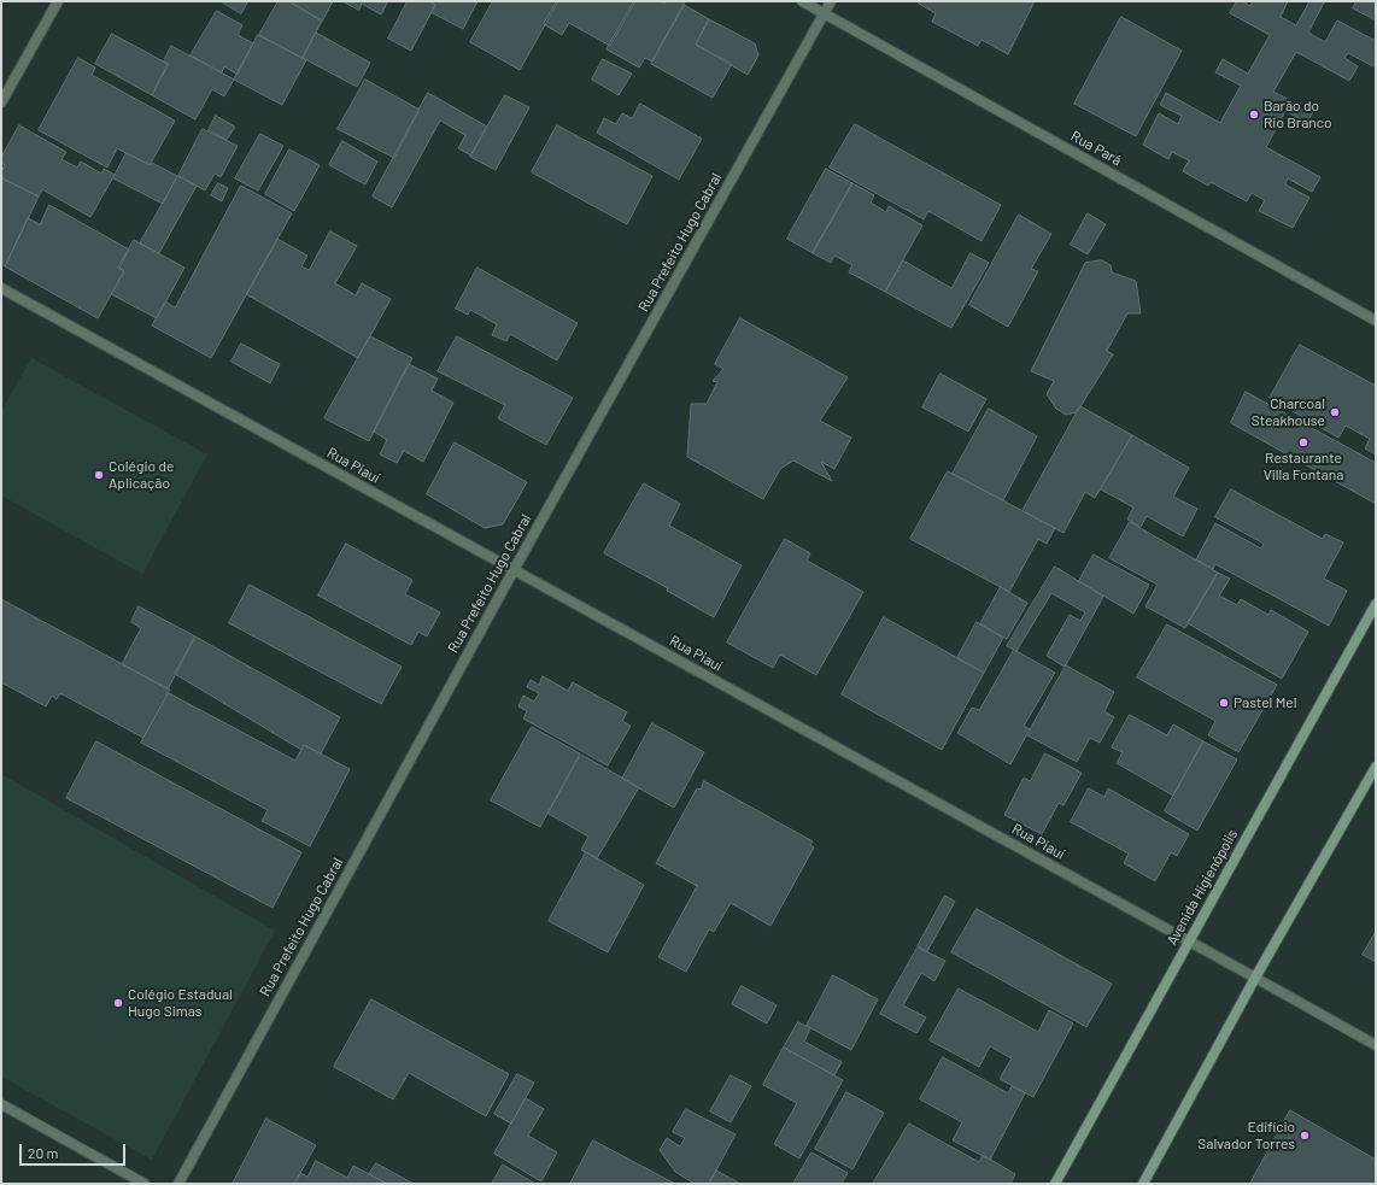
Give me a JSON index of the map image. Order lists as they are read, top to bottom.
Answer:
{
  "streets": {
    "main road": ["Avenida Higienópolis"],
    "street": ["Rua Pará", "Rua Prefeito Hugo Cabral", "Rua Piauí"]
  },
  "crossings": [
    ["Rua Pará", "Rua Prefeito Hugo Cabral"],
    ["Rua Prefeito Hugo Cabral", "Rua Piauí"],
    ["Rua Piauí", "Avenida Higienópolis"]
  ],
  "places": [
    "Barão do Rio Branco",
    "Charcoal Steakhouse",
    "Restaurante Villa Fontana",
    "Colégio de Aplicação",
    "Pastel Mel",
    "Colégio Estadual Hugo Simas",
    "Edifício Salvador Torres"
  ],
  "scale_bar": "20 m"
}
